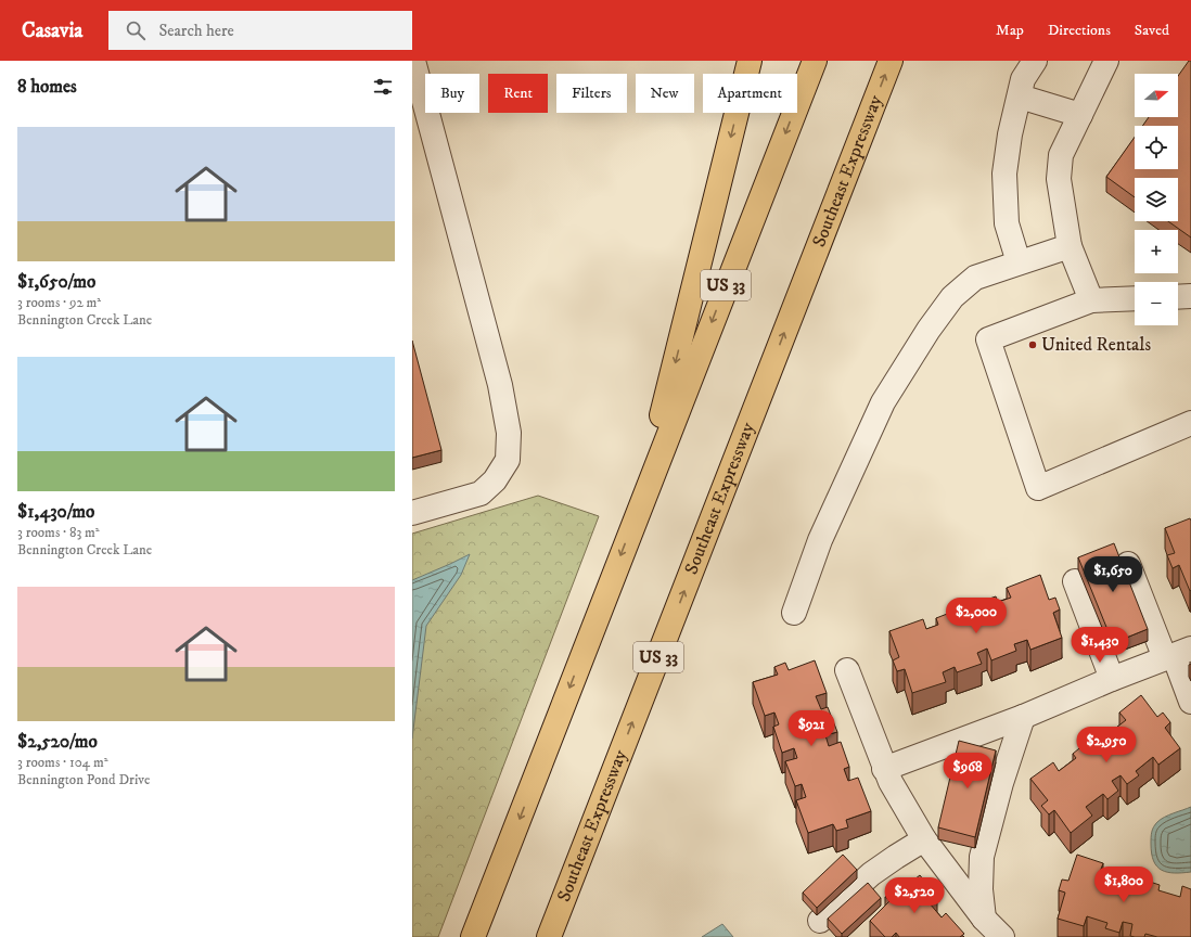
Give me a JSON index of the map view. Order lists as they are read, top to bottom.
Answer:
{
  "streets": {
    "highway": ["Southeast Expressway", "US 33"]
  },
  "places": ["United Rentals"],
  "north": "right",
  "page": {
    "header": "Casavia",
    "search": "Search here",
    "nav": ["Map", "Directions", "Saved"],
    "heading": "8 homes",
    "map_buttons": ["+", "−"],
    "chip": [
      "Buy",
      "Rent",
      "Filters",
      "New",
      "Apartment"
    ],
    "list": [
      {
        "name": "$1,650/mo",
        "note": "3 rooms · 92 m² · Bennington Creek Lane"
      },
      {
        "name": "$1,430/mo",
        "note": "3 rooms · 83 m² · Bennington Creek Lane"
      },
      {
        "name": "$2,520/mo",
        "note": "3 rooms · 104 m² · Bennington Pond Drive"
      }
    ],
    "price": [
      "$1,650",
      "$2,000",
      "$1,430",
      "$921",
      "$2,950",
      "$968",
      "$1,800",
      "$2,520"
    ]
  }
}
